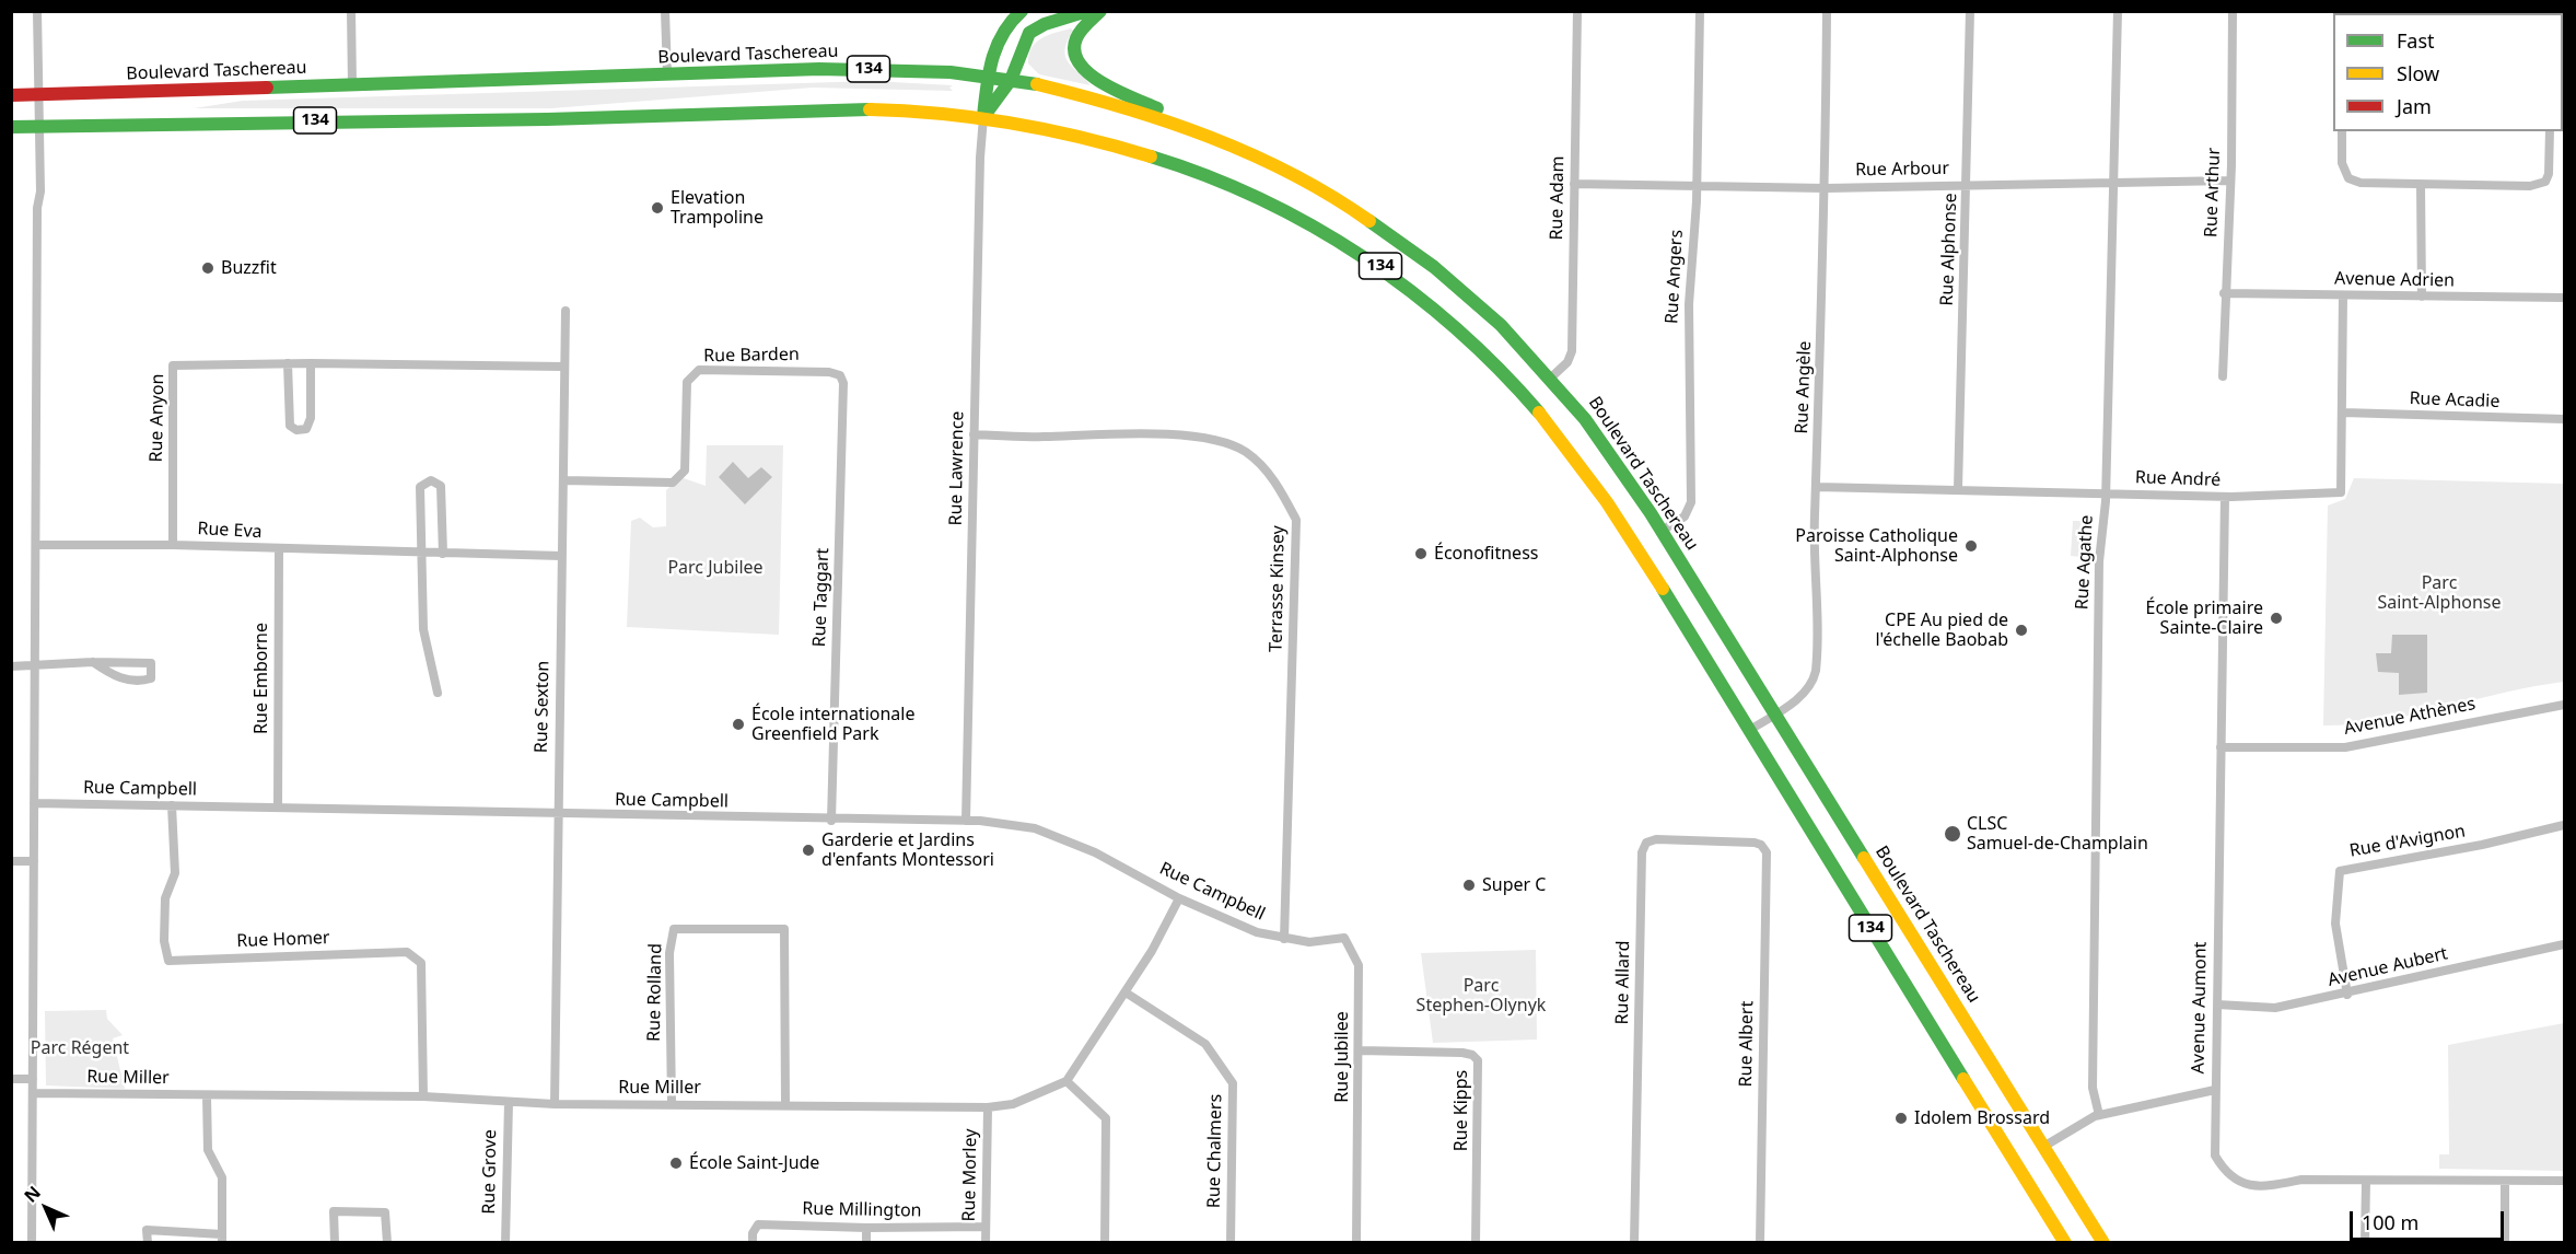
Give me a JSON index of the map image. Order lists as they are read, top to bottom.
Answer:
{
  "streets": {
    "main road": ["Boulevard Taschereau", "134"],
    "street": [
      "Rue Arbour",
      "Rue Arthur",
      "Rue Adam",
      "Rue Alphonse",
      "Rue Angers",
      "Avenue Adrien",
      "Rue Barden",
      "Rue Angèle",
      "Rue Acadie",
      "Rue Anyon",
      "Rue Lawrence",
      "Rue André",
      "Rue Eva",
      "Rue Agathe",
      "Terrasse Kinsey",
      "Rue Taggart",
      "Rue Emborne",
      "Rue Sexton",
      "Avenue Athènes",
      "Rue Campbell",
      "Rue d'Avignon",
      "Rue Homer",
      "Avenue Aubert",
      "Rue Allard",
      "Rue Rolland",
      "Avenue Aumont",
      "Rue Albert",
      "Rue Jubilee",
      "Rue Miller",
      "Rue Kipps",
      "Rue Chalmers",
      "Rue Grove",
      "Rue Morley",
      "Rue Millington"
    ]
  },
  "crossings": [
    ["Boulevard Taschereau", "Rue Adam"],
    ["Boulevard Taschereau", "Rue Angers"],
    ["Boulevard Taschereau", "Rue Angèle"],
    ["134", "Rue Angèle"],
    ["134", "Rue Lawrence"],
    ["Rue Arbour", "Rue Arthur"],
    ["Rue Arbour", "Rue Adam"],
    ["Rue Arbour", "Rue Alphonse"],
    ["Rue Arbour", "Rue Angers"],
    ["Rue Arbour", "Rue Angèle"],
    ["Rue Arbour", "Rue Agathe"],
    ["Rue Arthur", "Avenue Adrien"],
    ["Rue Alphonse", "Rue André"],
    ["Avenue Adrien", "Rue André"],
    ["Rue Barden", "Rue Taggart"],
    ["Rue Barden", "Rue Sexton"],
    ["Rue Angèle", "Rue André"],
    ["Rue Acadie", "Rue André"],
    ["Rue Anyon", "Rue Eva"],
    ["Rue Anyon", "Rue Sexton"],
    ["Rue Lawrence", "Terrasse Kinsey"],
    ["Rue Lawrence", "Rue Campbell"],
    ["Rue André", "Rue Agathe"],
    ["Rue André", "Avenue Aumont"],
    ["Rue Eva", "Rue Emborne"],
    ["Rue Eva", "Rue Sexton"],
    ["Terrasse Kinsey", "Rue Campbell"],
    ["Terrasse Kinsey", "Rue Jubilee"],
    ["Rue Taggart", "Rue Campbell"],
    ["Rue Emborne", "Rue Campbell"],
    ["Rue Sexton", "Rue Campbell"],
    ["Rue Sexton", "Rue Miller"],
    ["Avenue Athènes", "Avenue Aumont"],
    ["Rue Campbell", "Rue Homer"],
    ["Rue Campbell", "Rue Jubilee"],
    ["Rue d'Avignon", "Avenue Aubert"],
    ["Rue Homer", "Rue Miller"],
    ["Avenue Aubert", "Avenue Aumont"],
    ["Rue Allard", "Rue Albert"],
    ["Rue Rolland", "Rue Miller"],
    ["Rue Jubilee", "Rue Kipps"],
    ["Rue Miller", "Rue Grove"],
    ["Rue Miller", "Rue Morley"],
    ["Rue Morley", "Rue Millington"]
  ],
  "parks": [
    "Parc Jubilee",
    "Parc Saint-Alphonse",
    "Parc Stephen-Olynyk",
    "Parc Régent"
  ],
  "places": [
    "Elevation Trampoline",
    "Buzzfit",
    "Paroisse Catholique Saint-Alphonse",
    "Éconofitness",
    "École primaire Sainte-Claire",
    "CPE Au pied de l'échelle Baobab",
    "École internationale Greenfield Park",
    "CLSC Samuel-de-Champlain",
    "Garderie et Jardins d'enfants Montessori",
    "Super C",
    "Idolem Brossard",
    "École Saint-Jude"
  ],
  "legend": ["Fast", "Slow", "Jam"],
  "scale_bar": "100 m",
  "north": "top left"
}
